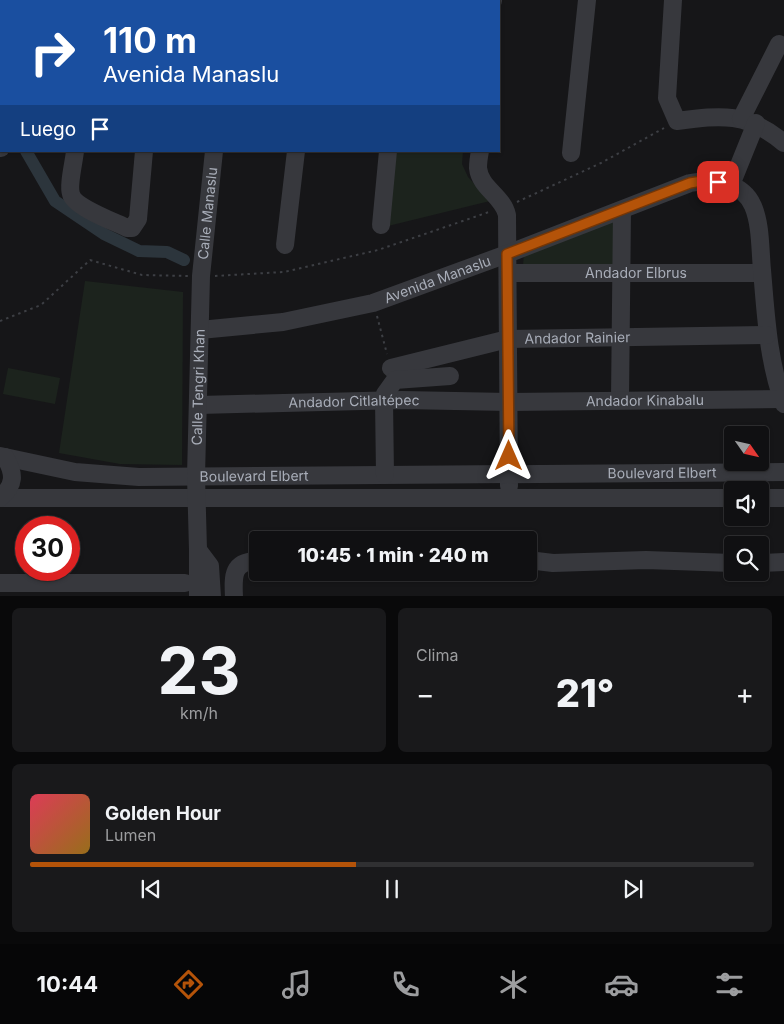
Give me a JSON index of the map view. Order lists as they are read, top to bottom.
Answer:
{
  "streets": {
    "street": [
      "Calle Manaslu",
      "Andador Elbrus",
      "Avenida Manaslu",
      "Andador Rainier",
      "Calle Tengri Khan",
      "Andador Kinabalu",
      "Andador Citlaltépec",
      "Boulevard Elbert"
    ]
  },
  "crossings": [
    ["Calle Manaslu", "Calle Tengri Khan"],
    ["Avenida Manaslu", "Calle Tengri Khan"],
    ["Calle Tengri Khan", "Andador Citlaltépec"],
    ["Calle Tengri Khan", "Boulevard Elbert"],
    ["Andador Kinabalu", "Andador Citlaltépec"]
  ],
  "north": "bottom right",
  "page": {
    "turn": ["110 m", "Avenida Manaslu"],
    "then": "Luego",
    "limit": "30",
    "trip": "10:45 · 1 min · 240 m",
    "tile": [
      ["23", "km/h"],
      "Clima"
    ],
    "heat": ["−", "21°", "+"],
    "song": ["Golden Hour", "Lumen"],
    "tabs": "10:44"
  }
}
